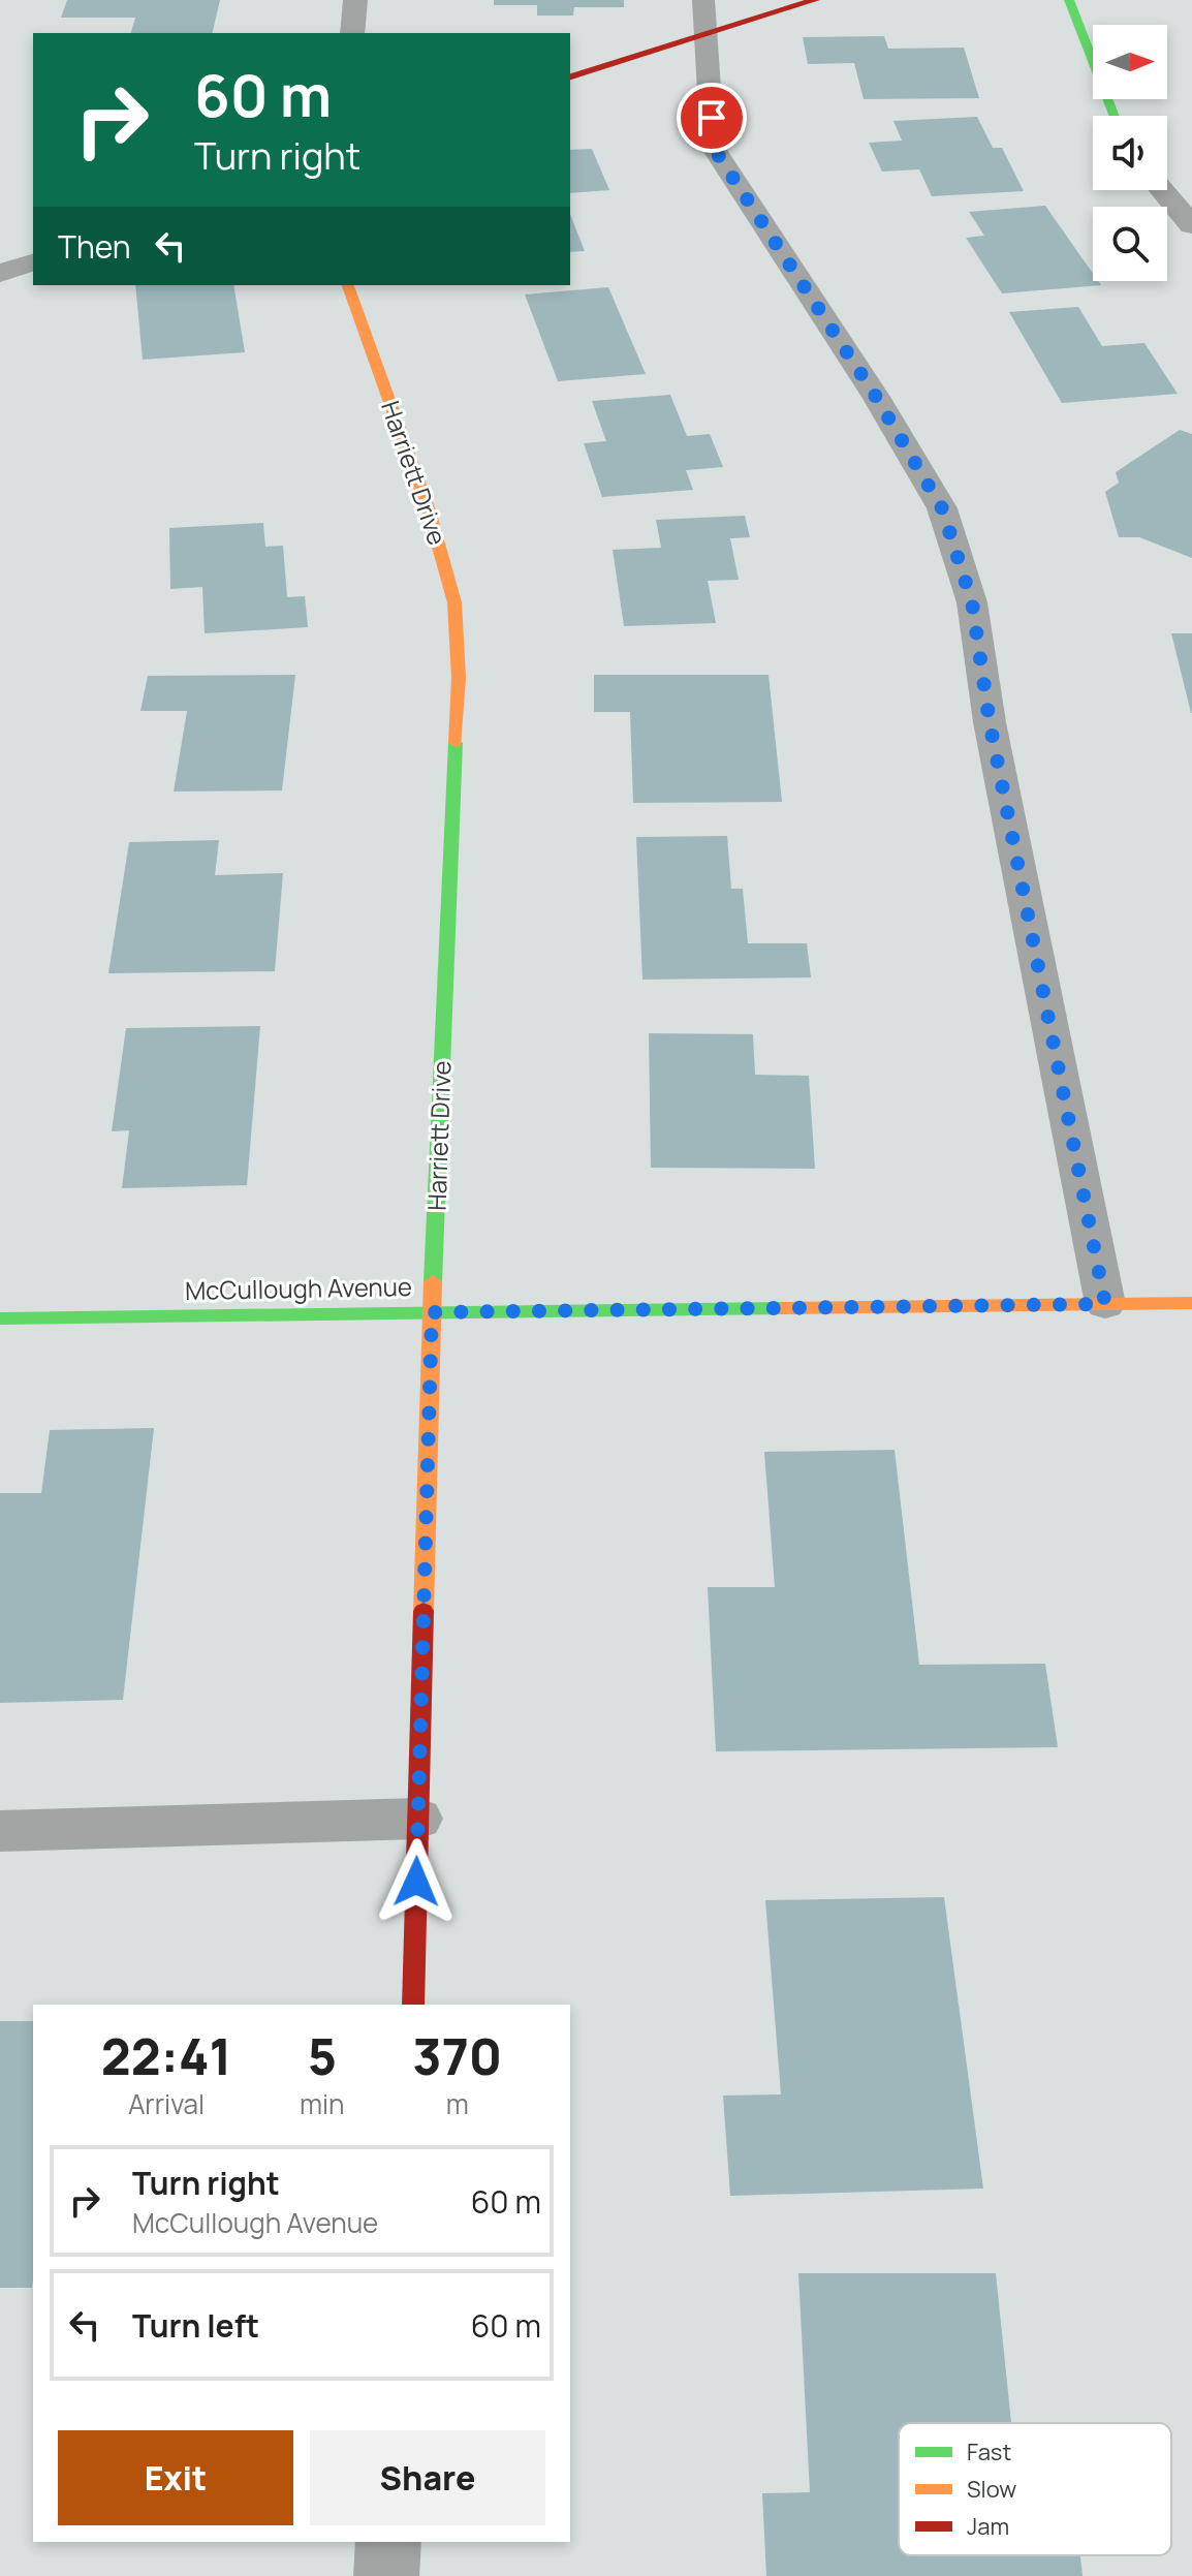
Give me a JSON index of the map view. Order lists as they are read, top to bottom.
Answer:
{
  "streets": {
    "street": ["Harriett Drive", "McCullough Avenue"]
  },
  "crossings": [
    ["Harriett Drive", "McCullough Avenue"]
  ],
  "legend": ["Fast", "Slow", "Jam"],
  "north": "right",
  "page": {
    "turn": ["60 m", "Turn right"],
    "then": "Then",
    "eta": [
      "22:41",
      "Arrival",
      "5",
      "min",
      "370",
      "m"
    ],
    "list": [
      {
        "name": "Turn right",
        "note": "McCullough Avenue",
        "value": "60 m"
      },
      {
        "name": "Turn left",
        "value": "60 m"
      }
    ],
    "buttons": ["Exit", "Share"]
  }
}
